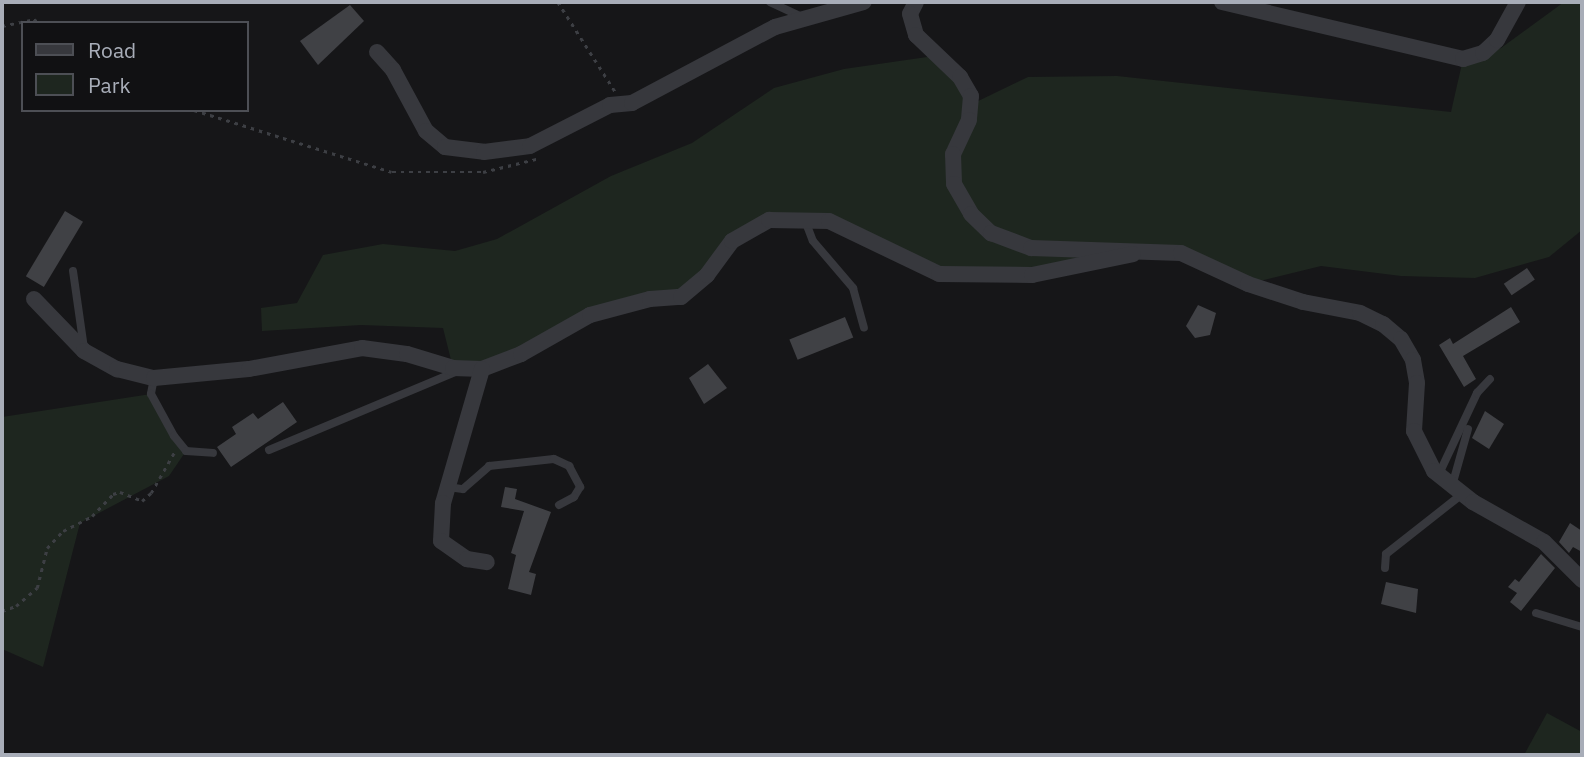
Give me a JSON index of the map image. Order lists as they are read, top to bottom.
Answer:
{
  "legend": ["Road", "Park"]
}
